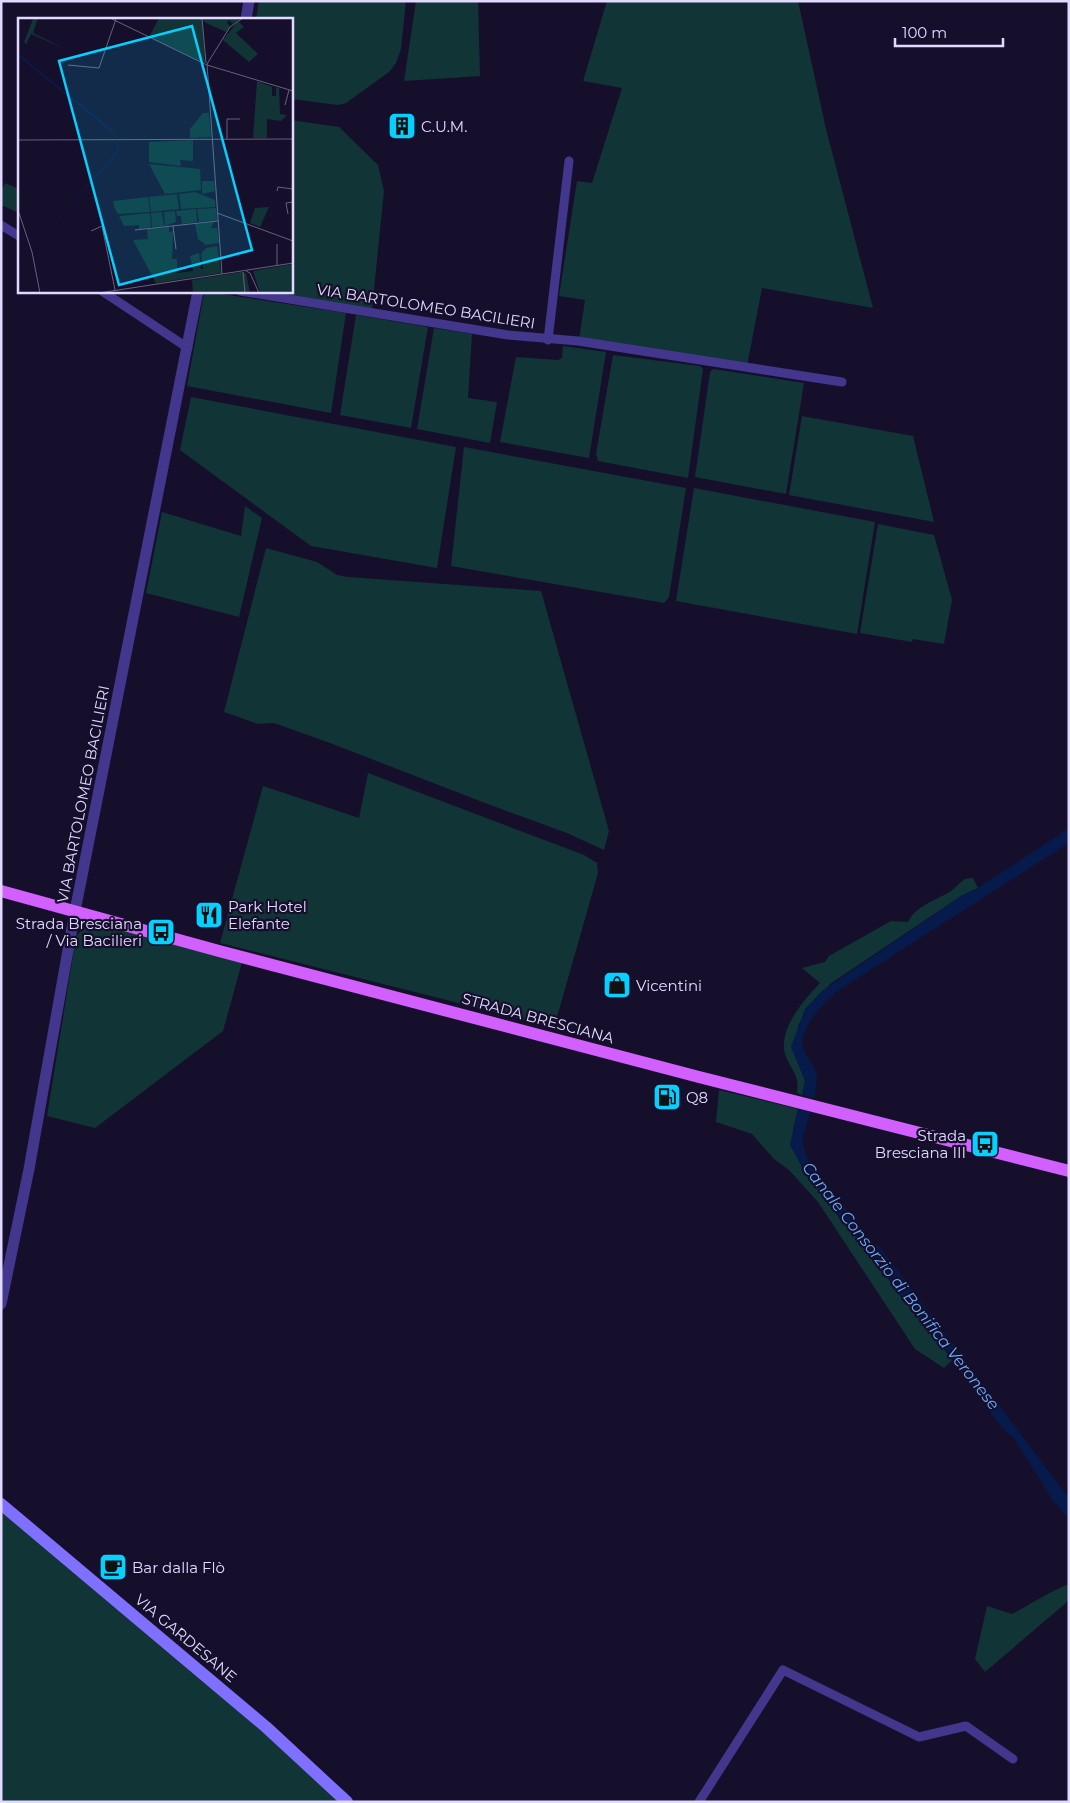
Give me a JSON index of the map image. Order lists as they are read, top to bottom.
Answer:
{
  "streets": {
    "main road": ["STRADA BRESCIANA", "VIA GARDESANE"],
    "street": ["VIA BARTOLOMEO BACILIERI"]
  },
  "crossings": [
    ["VIA BARTOLOMEO BACILIERI", "STRADA BRESCIANA"]
  ],
  "water": ["Canale Consorzio di Bonifica Veronese"],
  "places": {
    "building": ["C.U.M."],
    "restaurant": ["Park Hotel Elefante"],
    "bus stop": ["Strada Bresciana / Via Bacilieri", "Strada Bresciana III"],
    "shop": ["Vicentini"],
    "fuel station": ["Q8"],
    "cafe": ["Bar dalla Flò"]
  },
  "scale_bar": "100 m"
}
